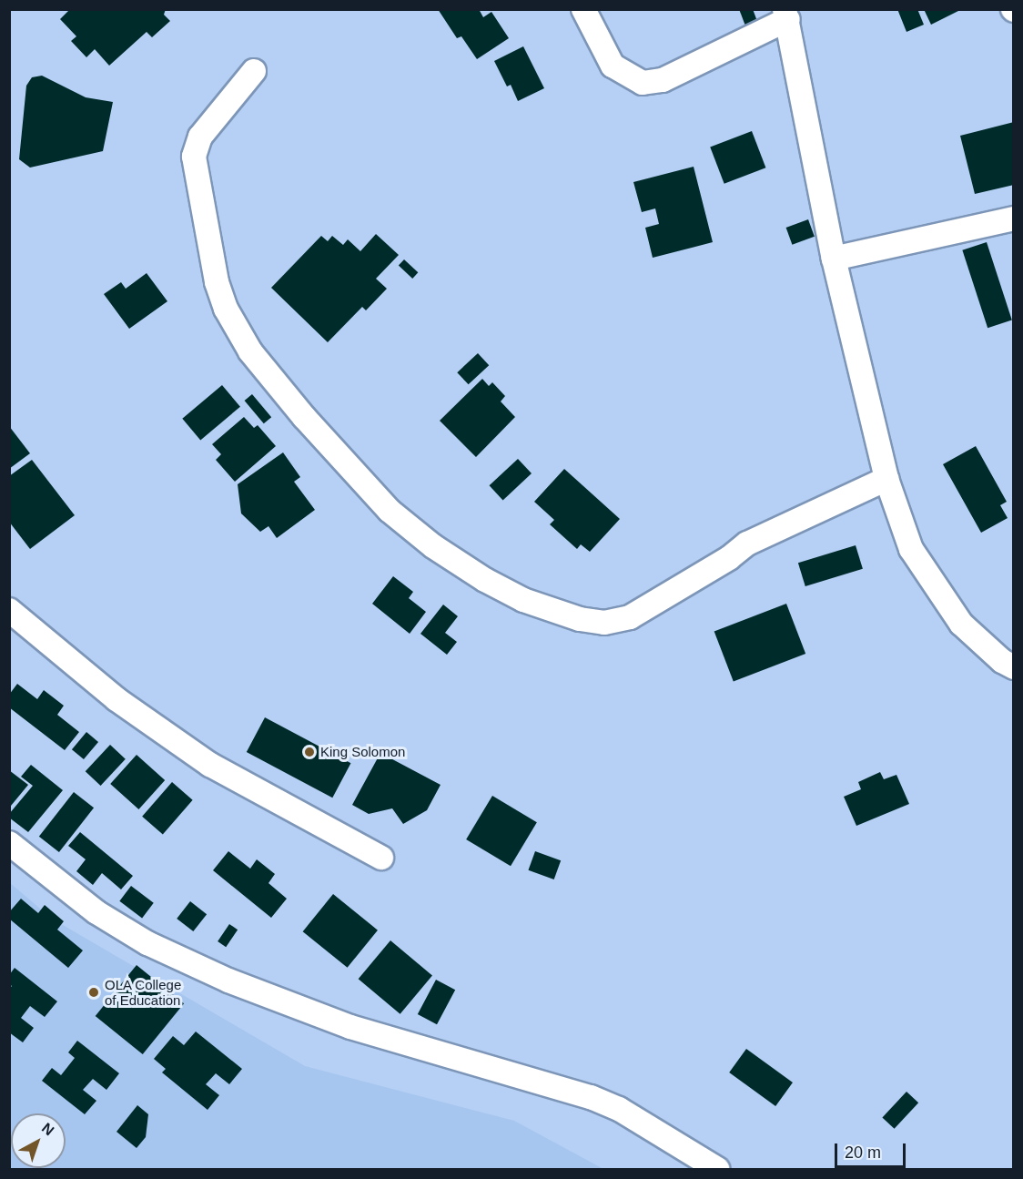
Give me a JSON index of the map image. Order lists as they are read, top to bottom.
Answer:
{
  "places": ["King Solomon", "OLA College of Education"],
  "scale_bar": "20 m",
  "north": "top right"
}
